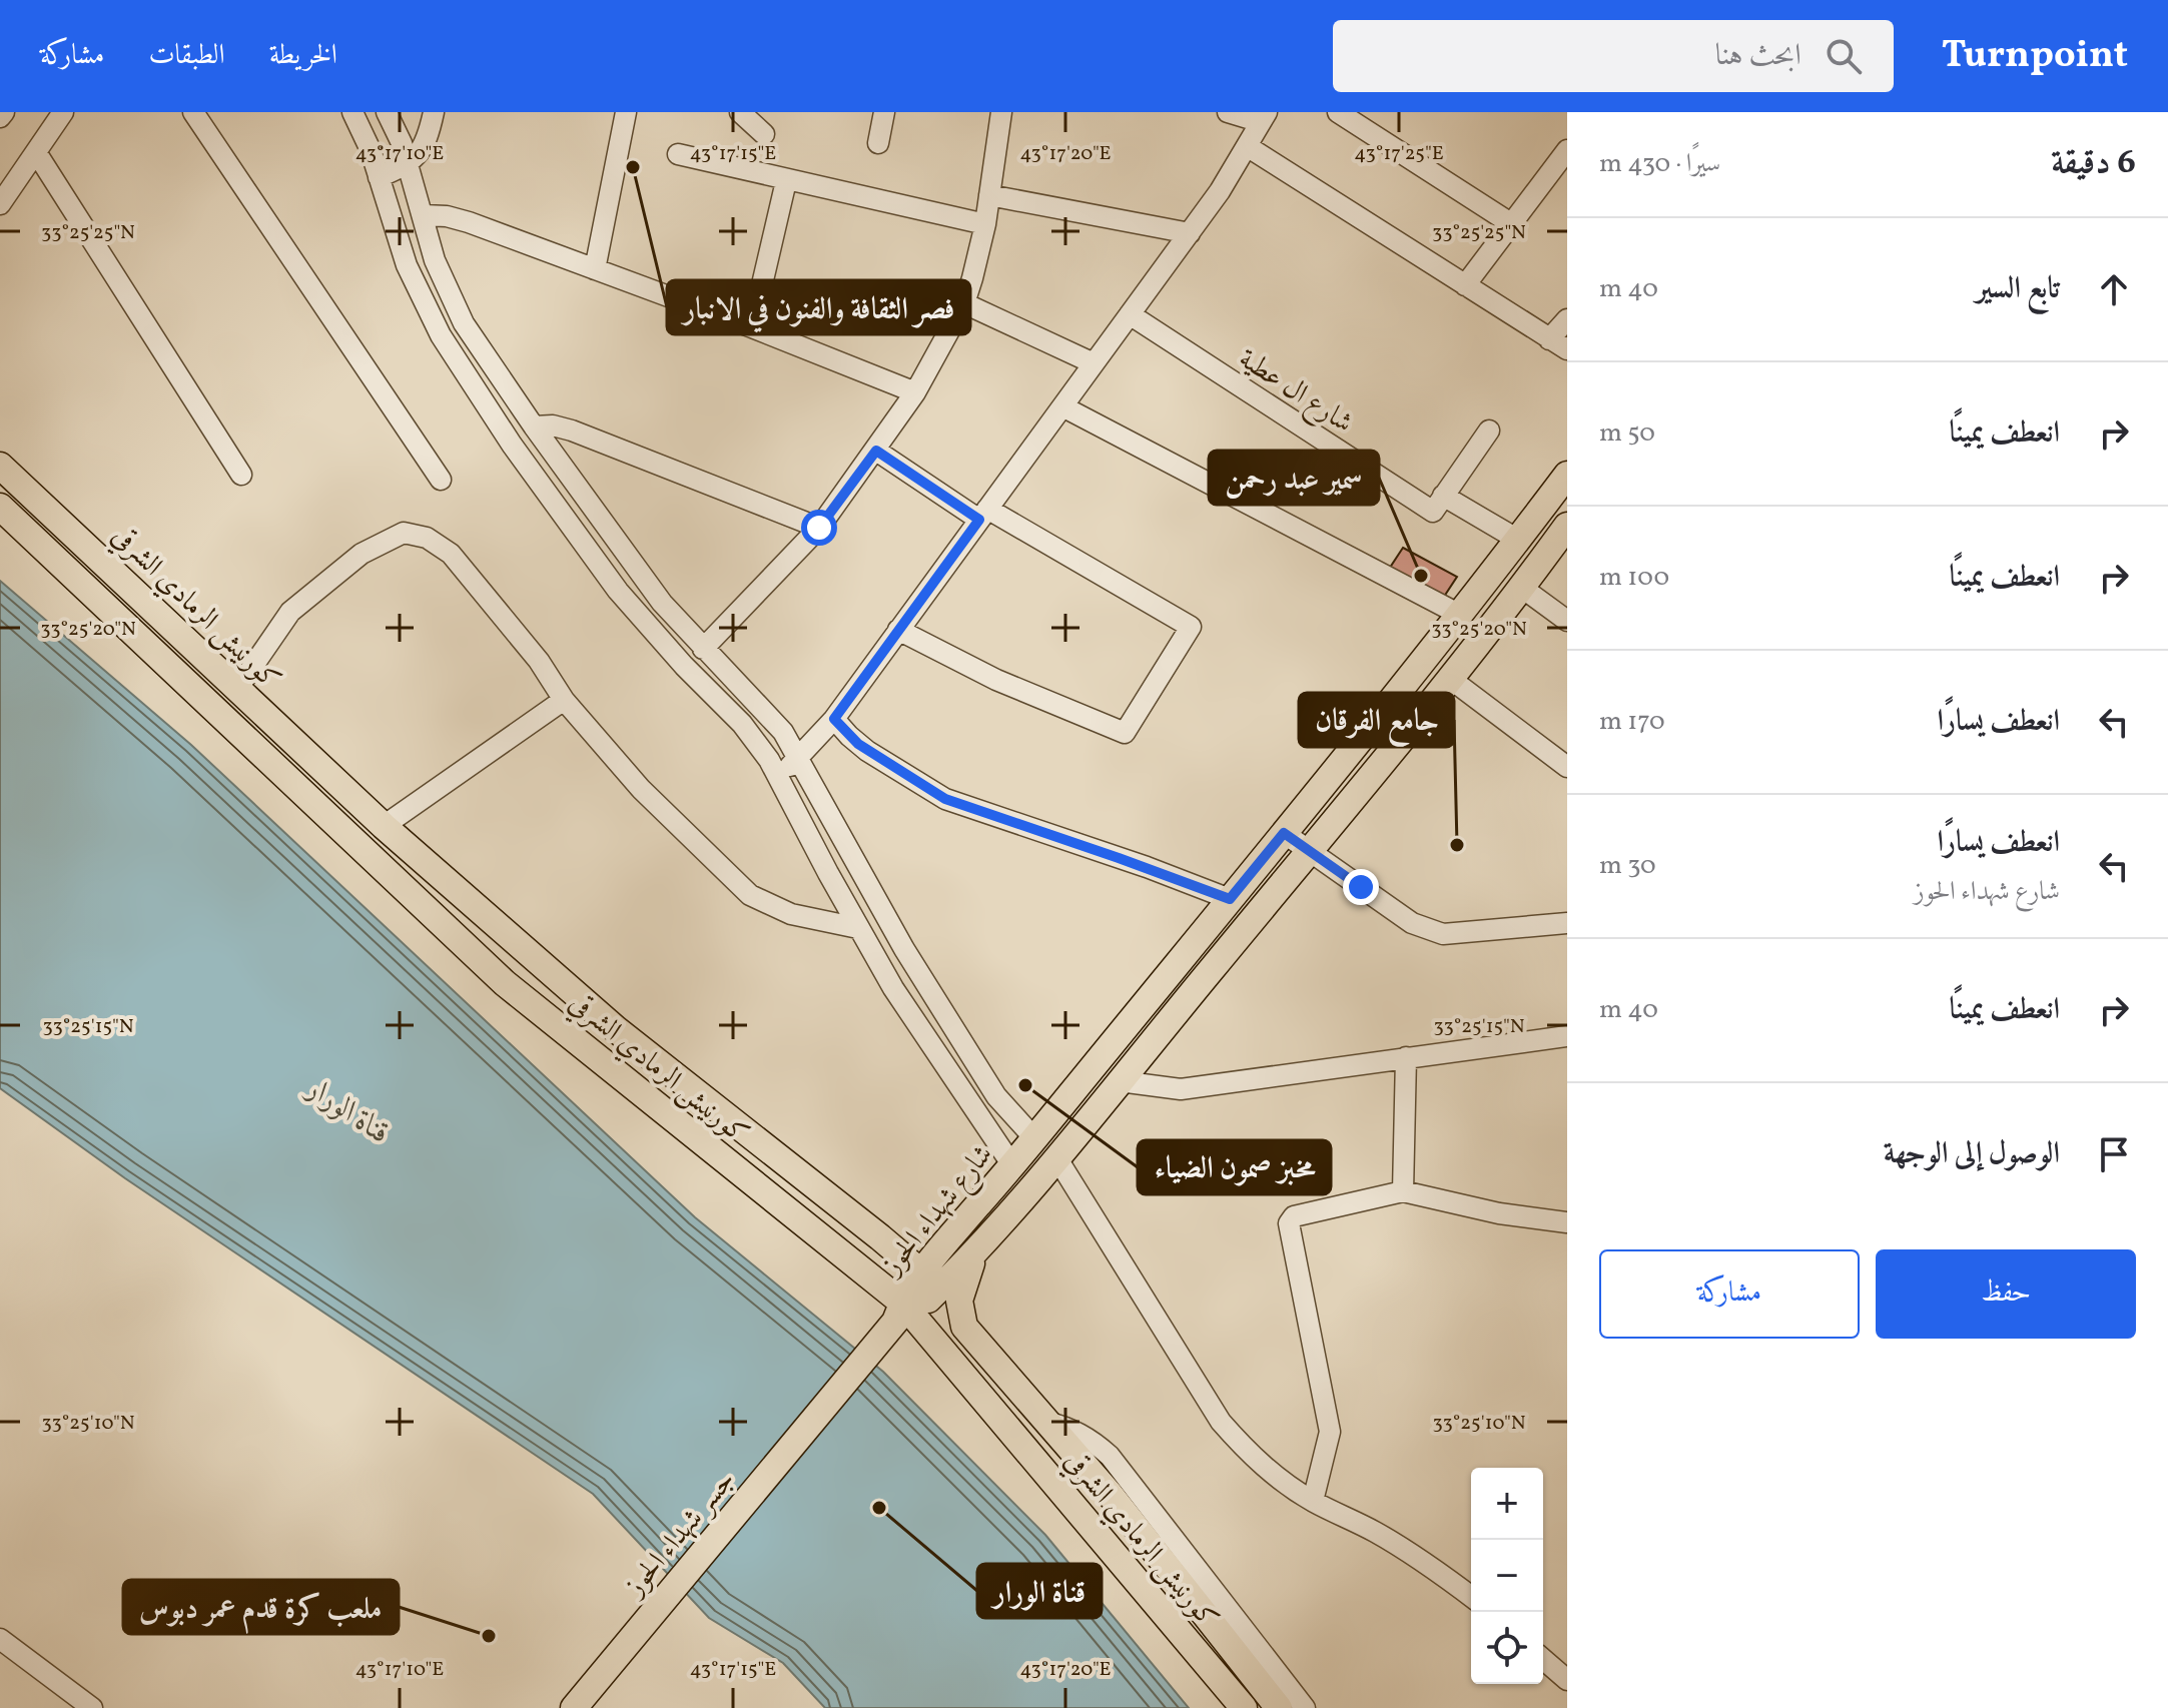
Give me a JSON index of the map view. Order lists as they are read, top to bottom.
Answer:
{
  "streets": {
    "main road": ["كورنيش الرمادي الشرقي", "شارع شهداء الحوز", "جسر شهداء الحوز"],
    "street": ["شارع ال عطية"]
  },
  "crossings": [
    ["شارع ال عطية", "شارع شهداء الحوز"],
    ["كورنيش الرمادي الشرقي", "شارع شهداء الحوز"],
    ["كورنيش الرمادي الشرقي", "جسر شهداء الحوز"],
    ["شارع شهداء الحوز", "جسر شهداء الحوز"]
  ],
  "water": ["قناة الورار"],
  "places": [
    "فصر الثقافة والفنون في الانبار",
    "سمير عبد رحمن",
    "جامع الفرقان",
    "مخبز صمون الضياء",
    "قناة الورار",
    "ملعب كرة قدم عمر دبوس"
  ],
  "page": {
    "header": "Turnpoint",
    "search": "ابحث هنا",
    "nav": ["الخريطة", "الطبقات", "مشاركة"],
    "heading": ["6 دقيقة", "سيرًا · 430 m"],
    "list": [
      ["تابع السير", "40 m"],
      ["انعطف يمينًا", "50 m"],
      ["انعطف يمينًا", "100 m"],
      ["انعطف يسارًا", "170 m"],
      ["انعطف يسارًا", "شارع شهداء الحوز", "30 m"],
      ["انعطف يمينًا", "40 m"],
      "الوصول إلى الوجهة"
    ],
    "buttons": ["حفظ", "مشاركة"],
    "map_buttons": ["+", "−"]
  },
  "coordinates": [
    "43°17'10\"E",
    "43°17'15\"E",
    "43°17'20\"E",
    "43°17'25\"E",
    "33°25'25\"N",
    "33°25'20\"N",
    "33°25'15\"N",
    "33°25'10\"N"
  ]
}
